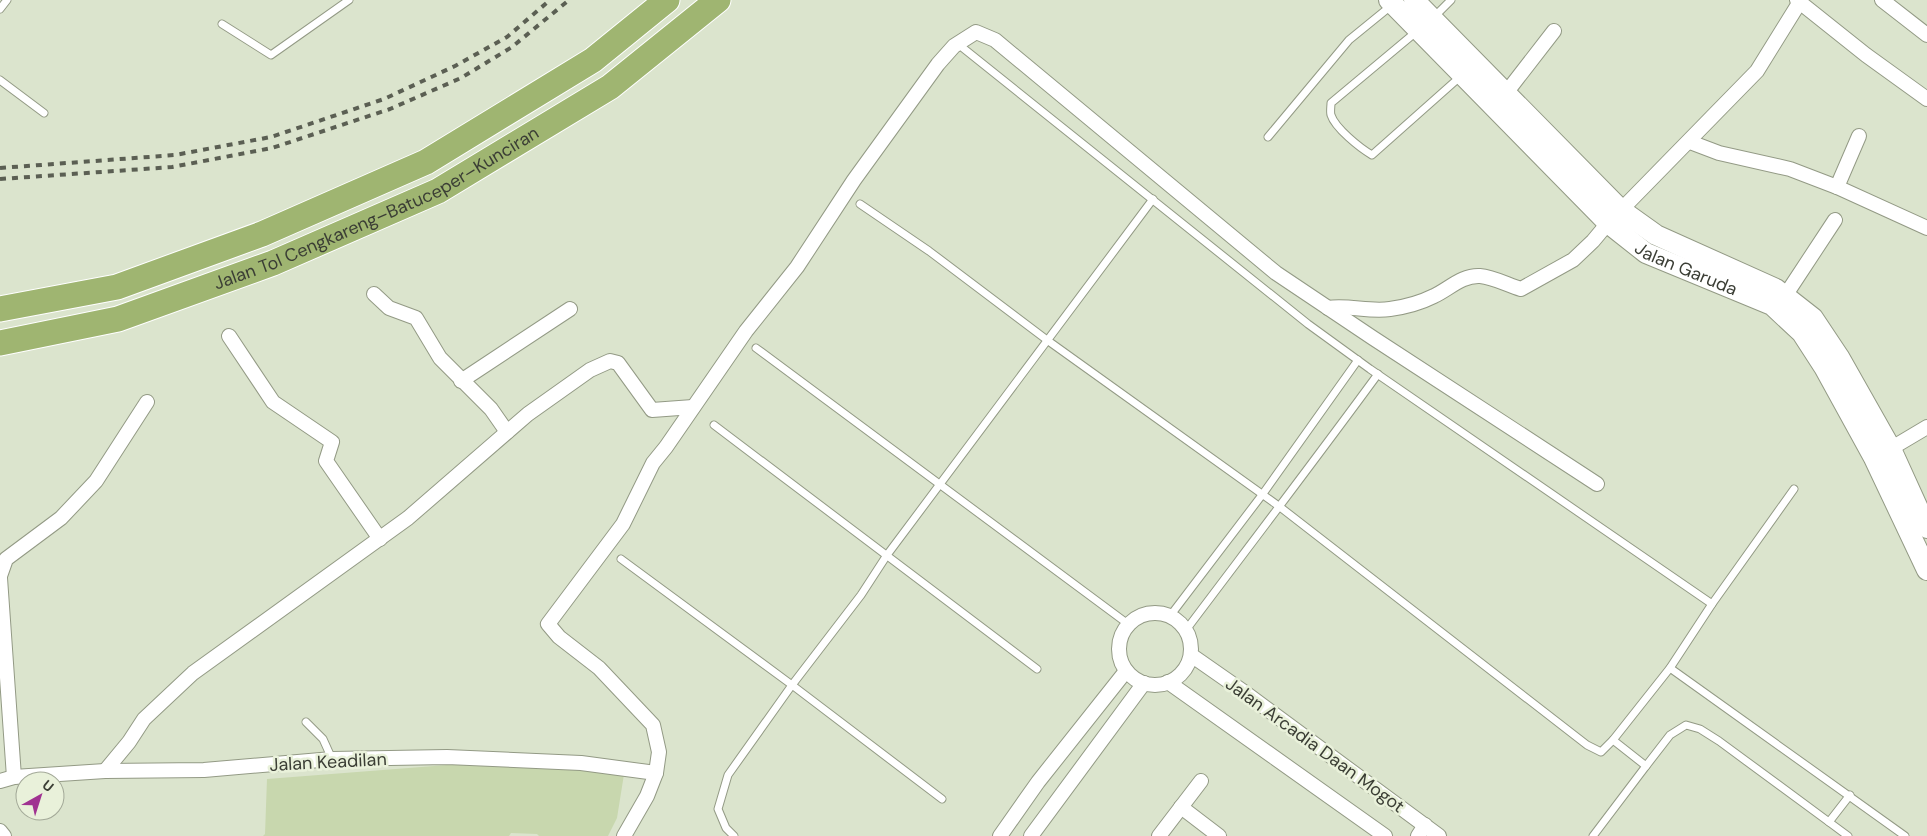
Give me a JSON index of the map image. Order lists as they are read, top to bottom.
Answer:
{
  "streets": {
    "highway": ["Jalan Tol Cengkareng–Batuceper–Kunciran"],
    "main road": ["Jalan Garuda"],
    "street": ["Jalan Arcadia Daan Mogot", "Jalan Keadilan"]
  },
  "north": "top right"
}
